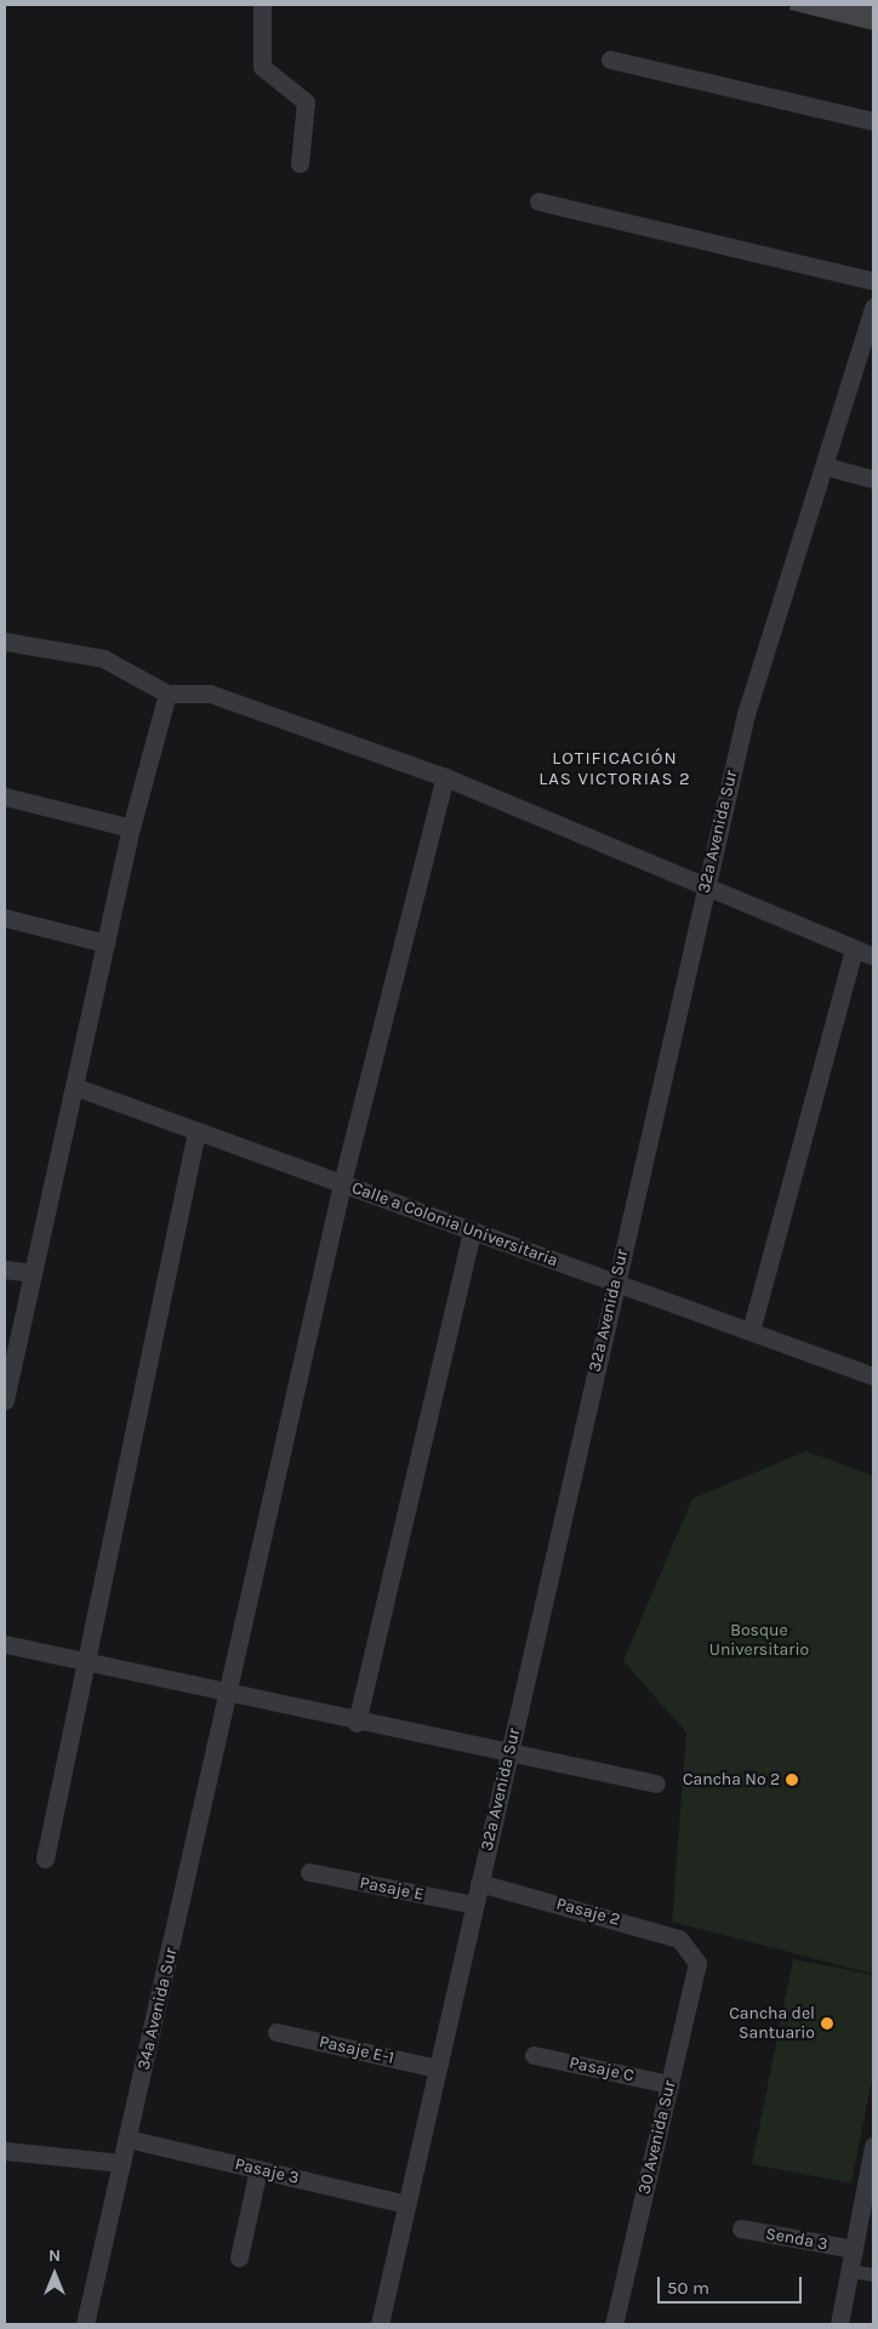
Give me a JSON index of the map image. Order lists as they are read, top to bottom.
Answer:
{
  "streets": {
    "street": [
      "32a Avenida Sur",
      "Calle a Colonia Universitaria",
      "Pasaje E",
      "Pasaje 2",
      "34a Avenida Sur",
      "Pasaje E-1",
      "Pasaje C",
      "30 Avenida Sur",
      "Pasaje 3",
      "Senda 3"
    ]
  },
  "crossings": [
    ["32a Avenida Sur", "Calle a Colonia Universitaria"],
    ["32a Avenida Sur", "Pasaje E"],
    ["32a Avenida Sur", "Pasaje 2"],
    ["32a Avenida Sur", "Pasaje E-1"],
    ["32a Avenida Sur", "Pasaje 3"],
    ["Calle a Colonia Universitaria", "34a Avenida Sur"],
    ["Pasaje 2", "30 Avenida Sur"],
    ["34a Avenida Sur", "Pasaje 3"],
    ["Pasaje C", "30 Avenida Sur"]
  ],
  "districts": ["LOTIFICACIÓN LAS VICTORIAS 2"],
  "parks": ["Bosque Universitario"],
  "places": ["Cancha Nº 2", "Cancha del Santuario"],
  "scale_bar": "50 m",
  "north": "top"
}
